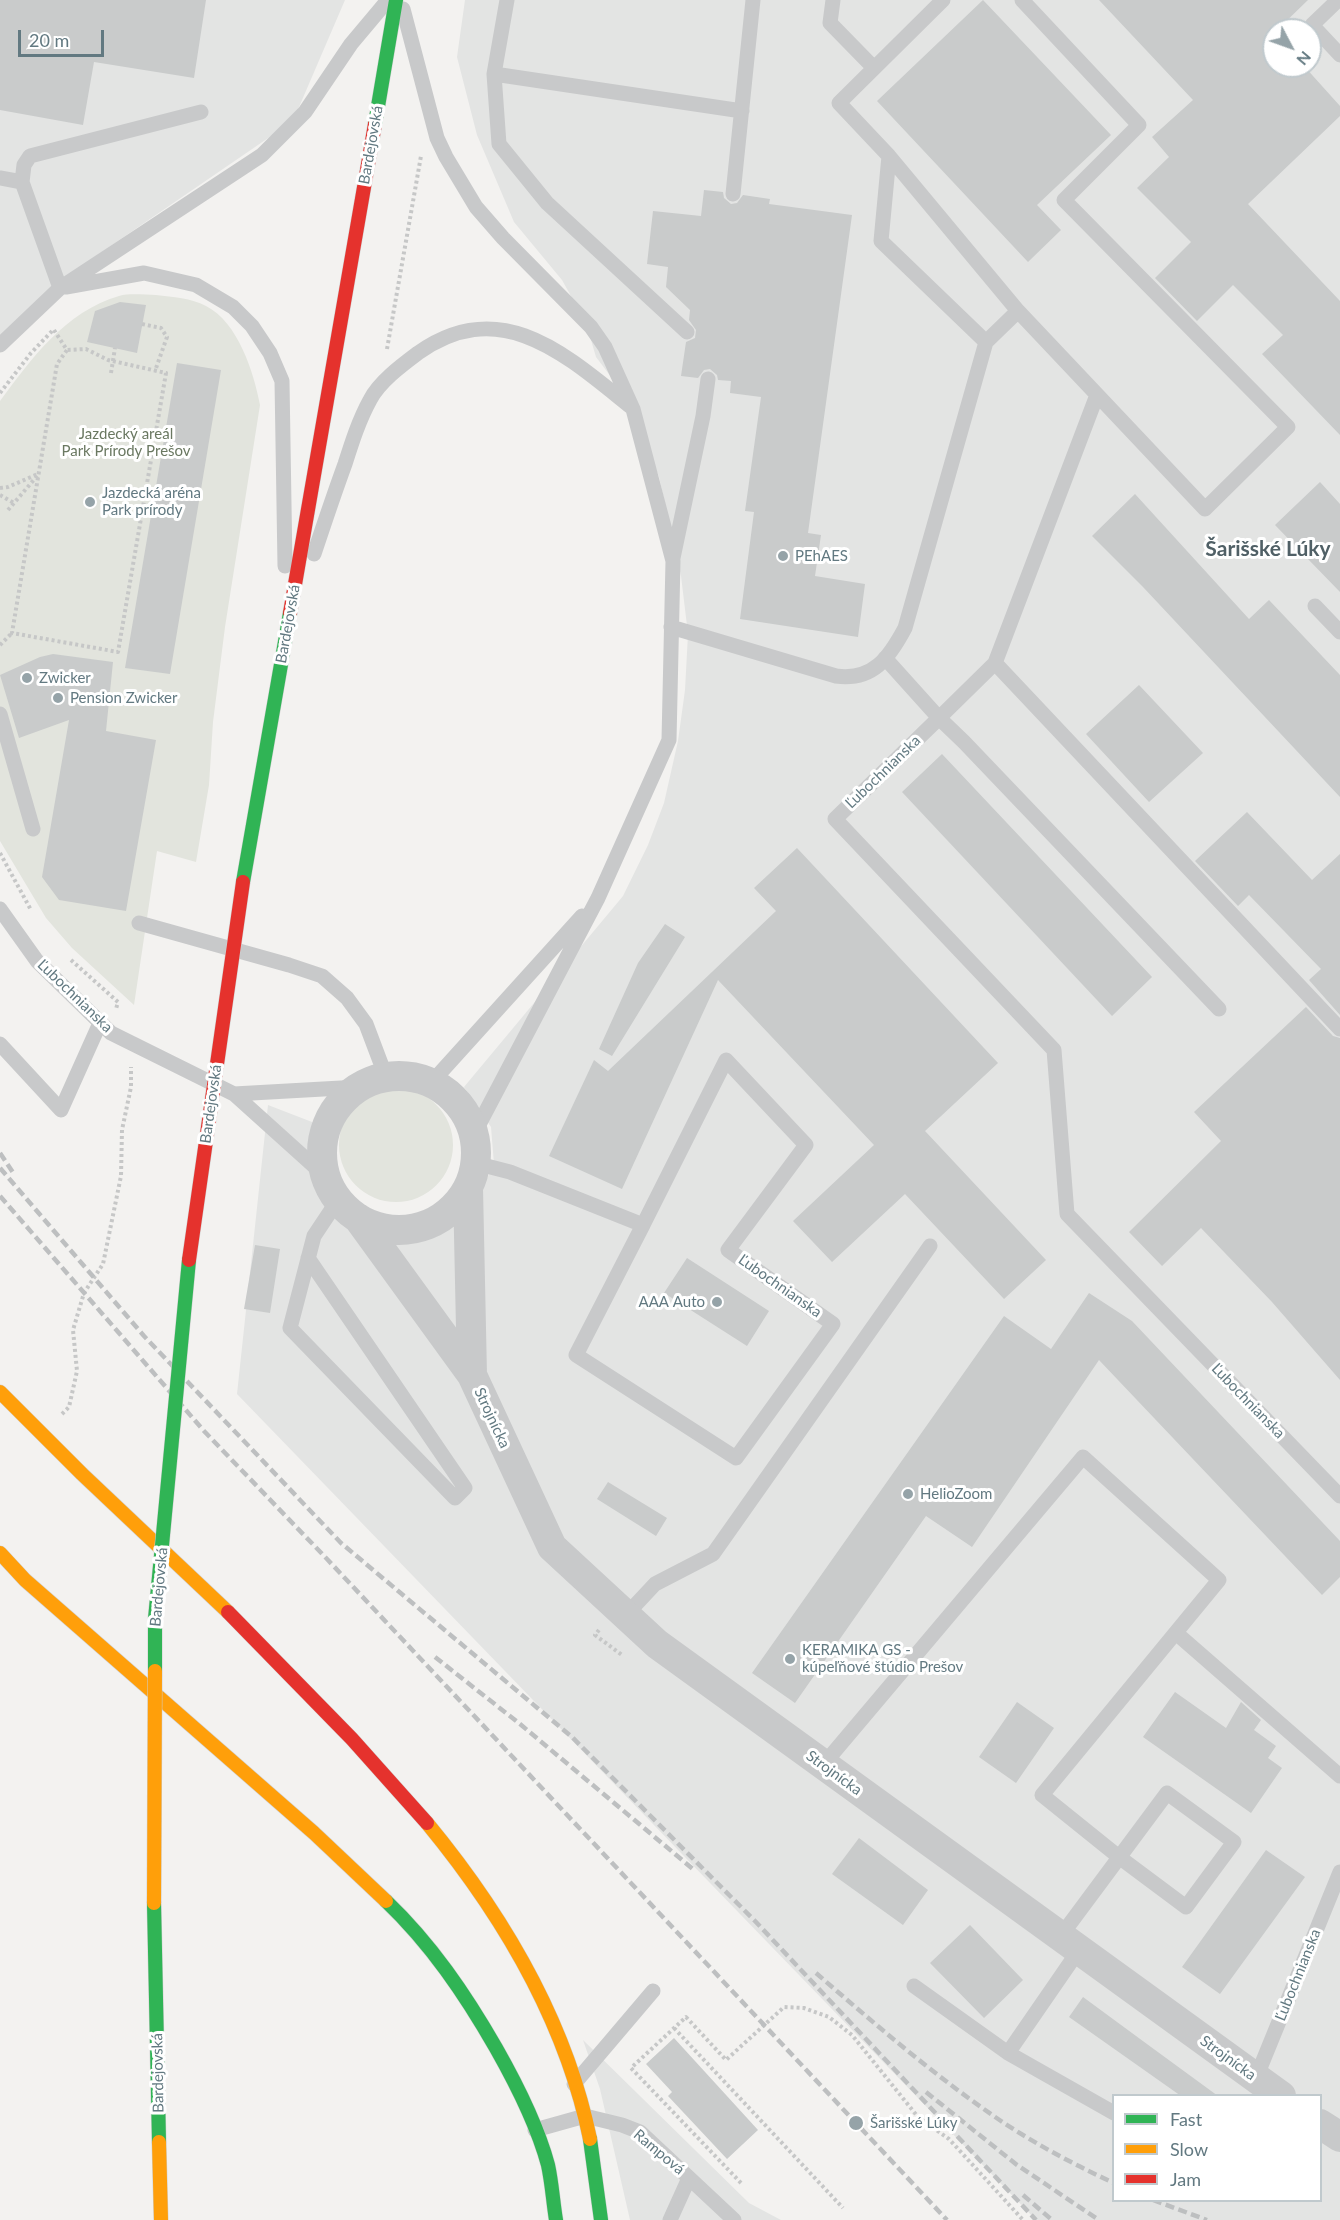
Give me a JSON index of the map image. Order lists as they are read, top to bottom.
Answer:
{
  "streets": {
    "main road": ["Bardejovská"],
    "street": ["Strojnícka"],
    "lane": ["Ľubochnianska", "Rampová"]
  },
  "crossings": [
    ["Ľubochnianska", "Strojnícka"]
  ],
  "districts": ["Šarišské Lúky"],
  "parks": ["Jazdecký areál Park Prírody Prešov"],
  "places": [
    "Jazdecká aréna Park prírody",
    "PEhAES",
    "Zwicker",
    "Pension Zwicker",
    "AAA Auto",
    "HelioZoom",
    "KERAMIKA GS - kúpeľňové štúdio Prešov",
    "Šarišské Lúky"
  ],
  "legend": ["Fast", "Slow", "Jam"],
  "scale_bar": "20 m",
  "north": "bottom right"
}
